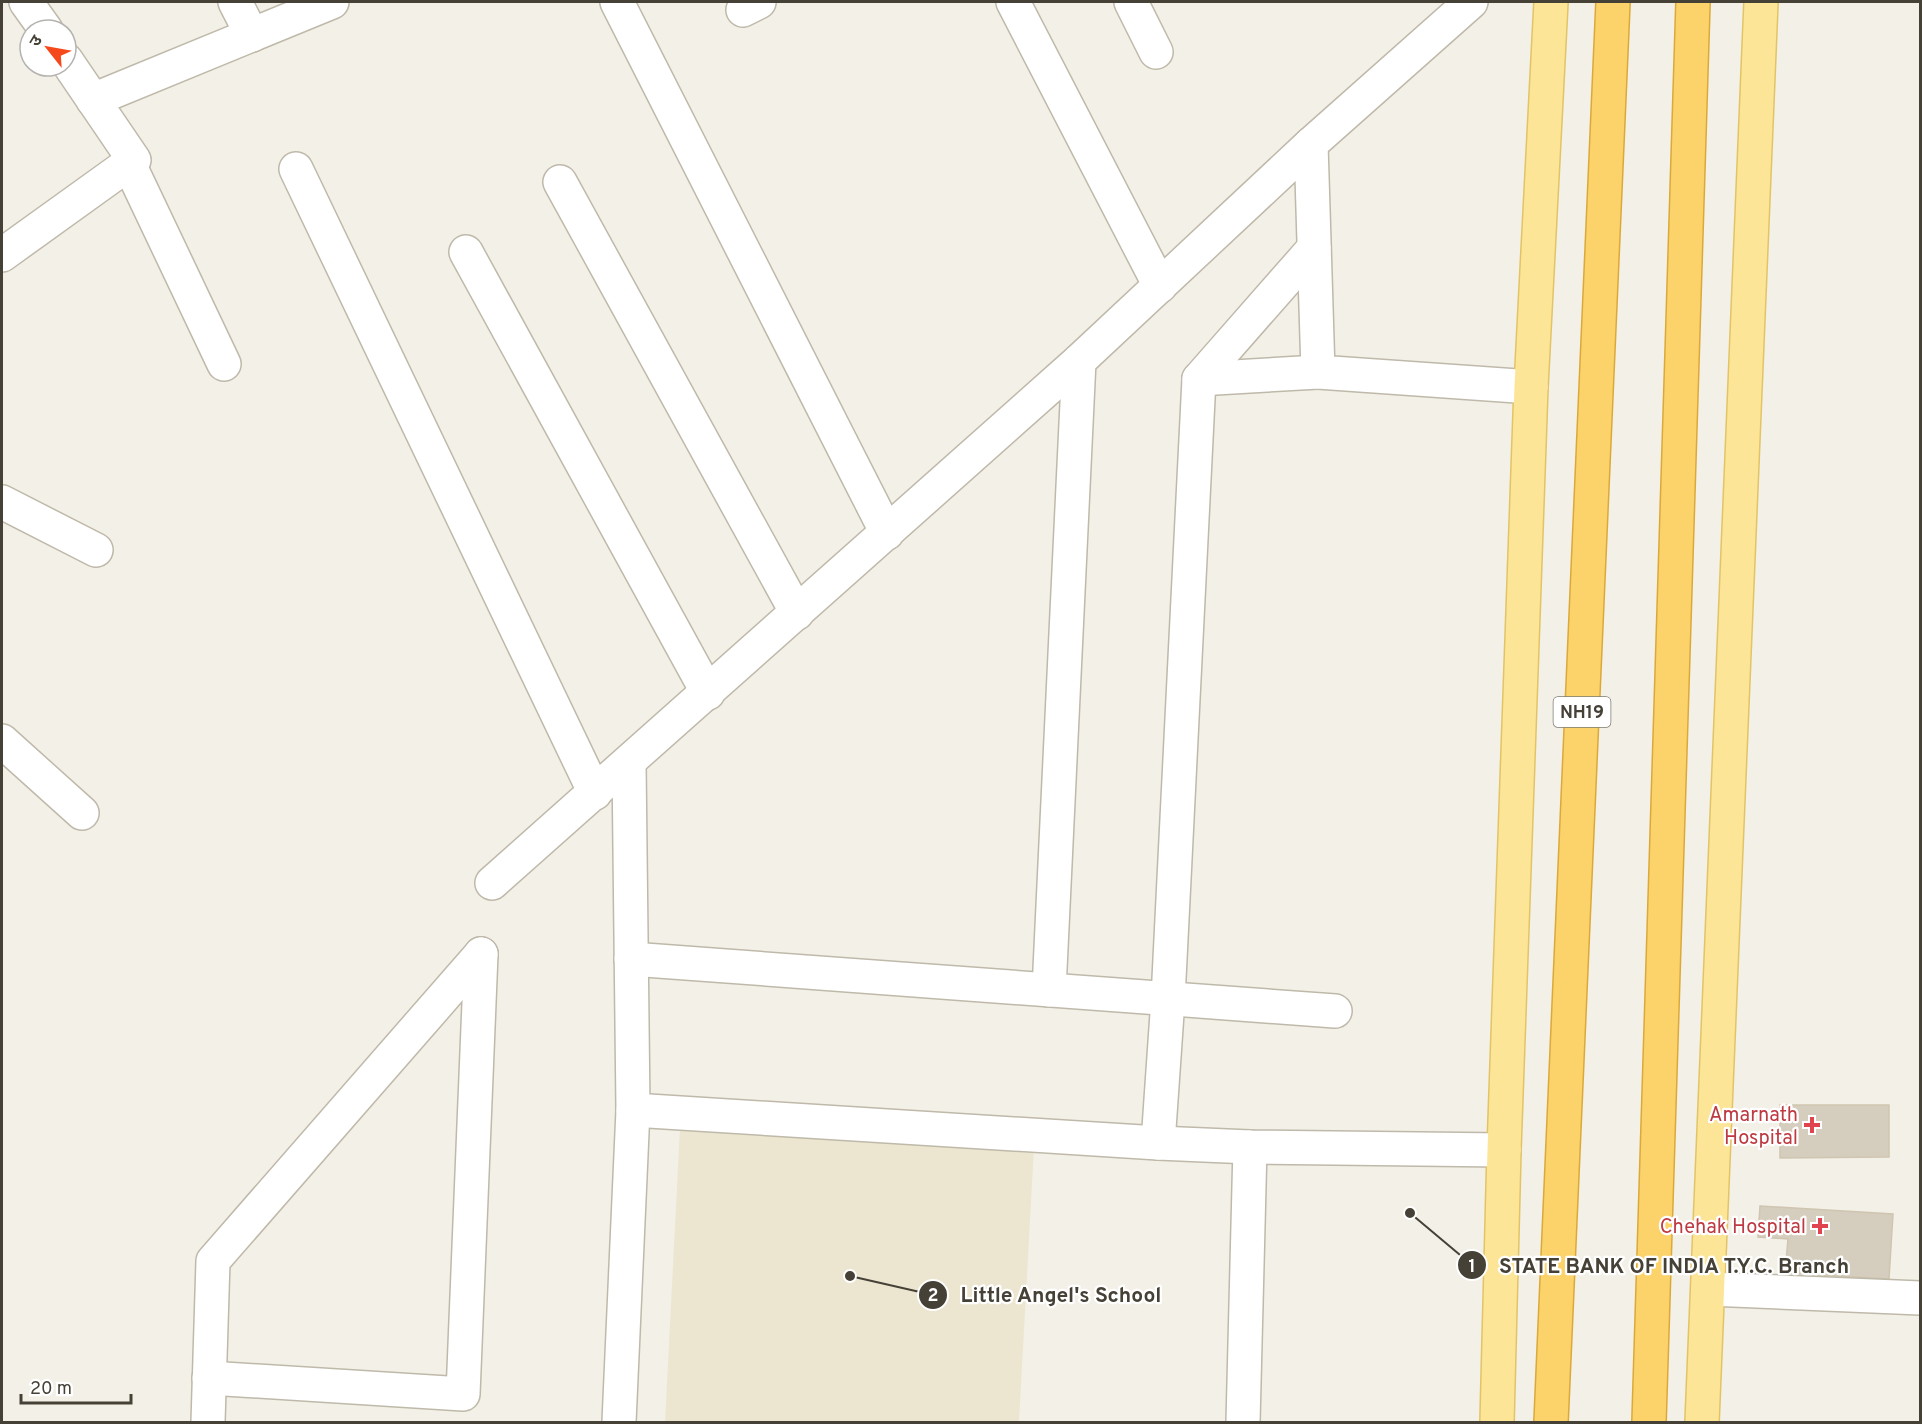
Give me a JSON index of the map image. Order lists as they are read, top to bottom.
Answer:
{
  "streets": {
    "highway": ["NH19"]
  },
  "places": {
    "health": ["Amarnath Hospital", "Chehak Hospital"],
    "other": ["STATE BANK OF INDIA T.Y.C. Branch", "Little Angel's School"]
  },
  "scale_bar": "20 m",
  "north": "top left"
}
